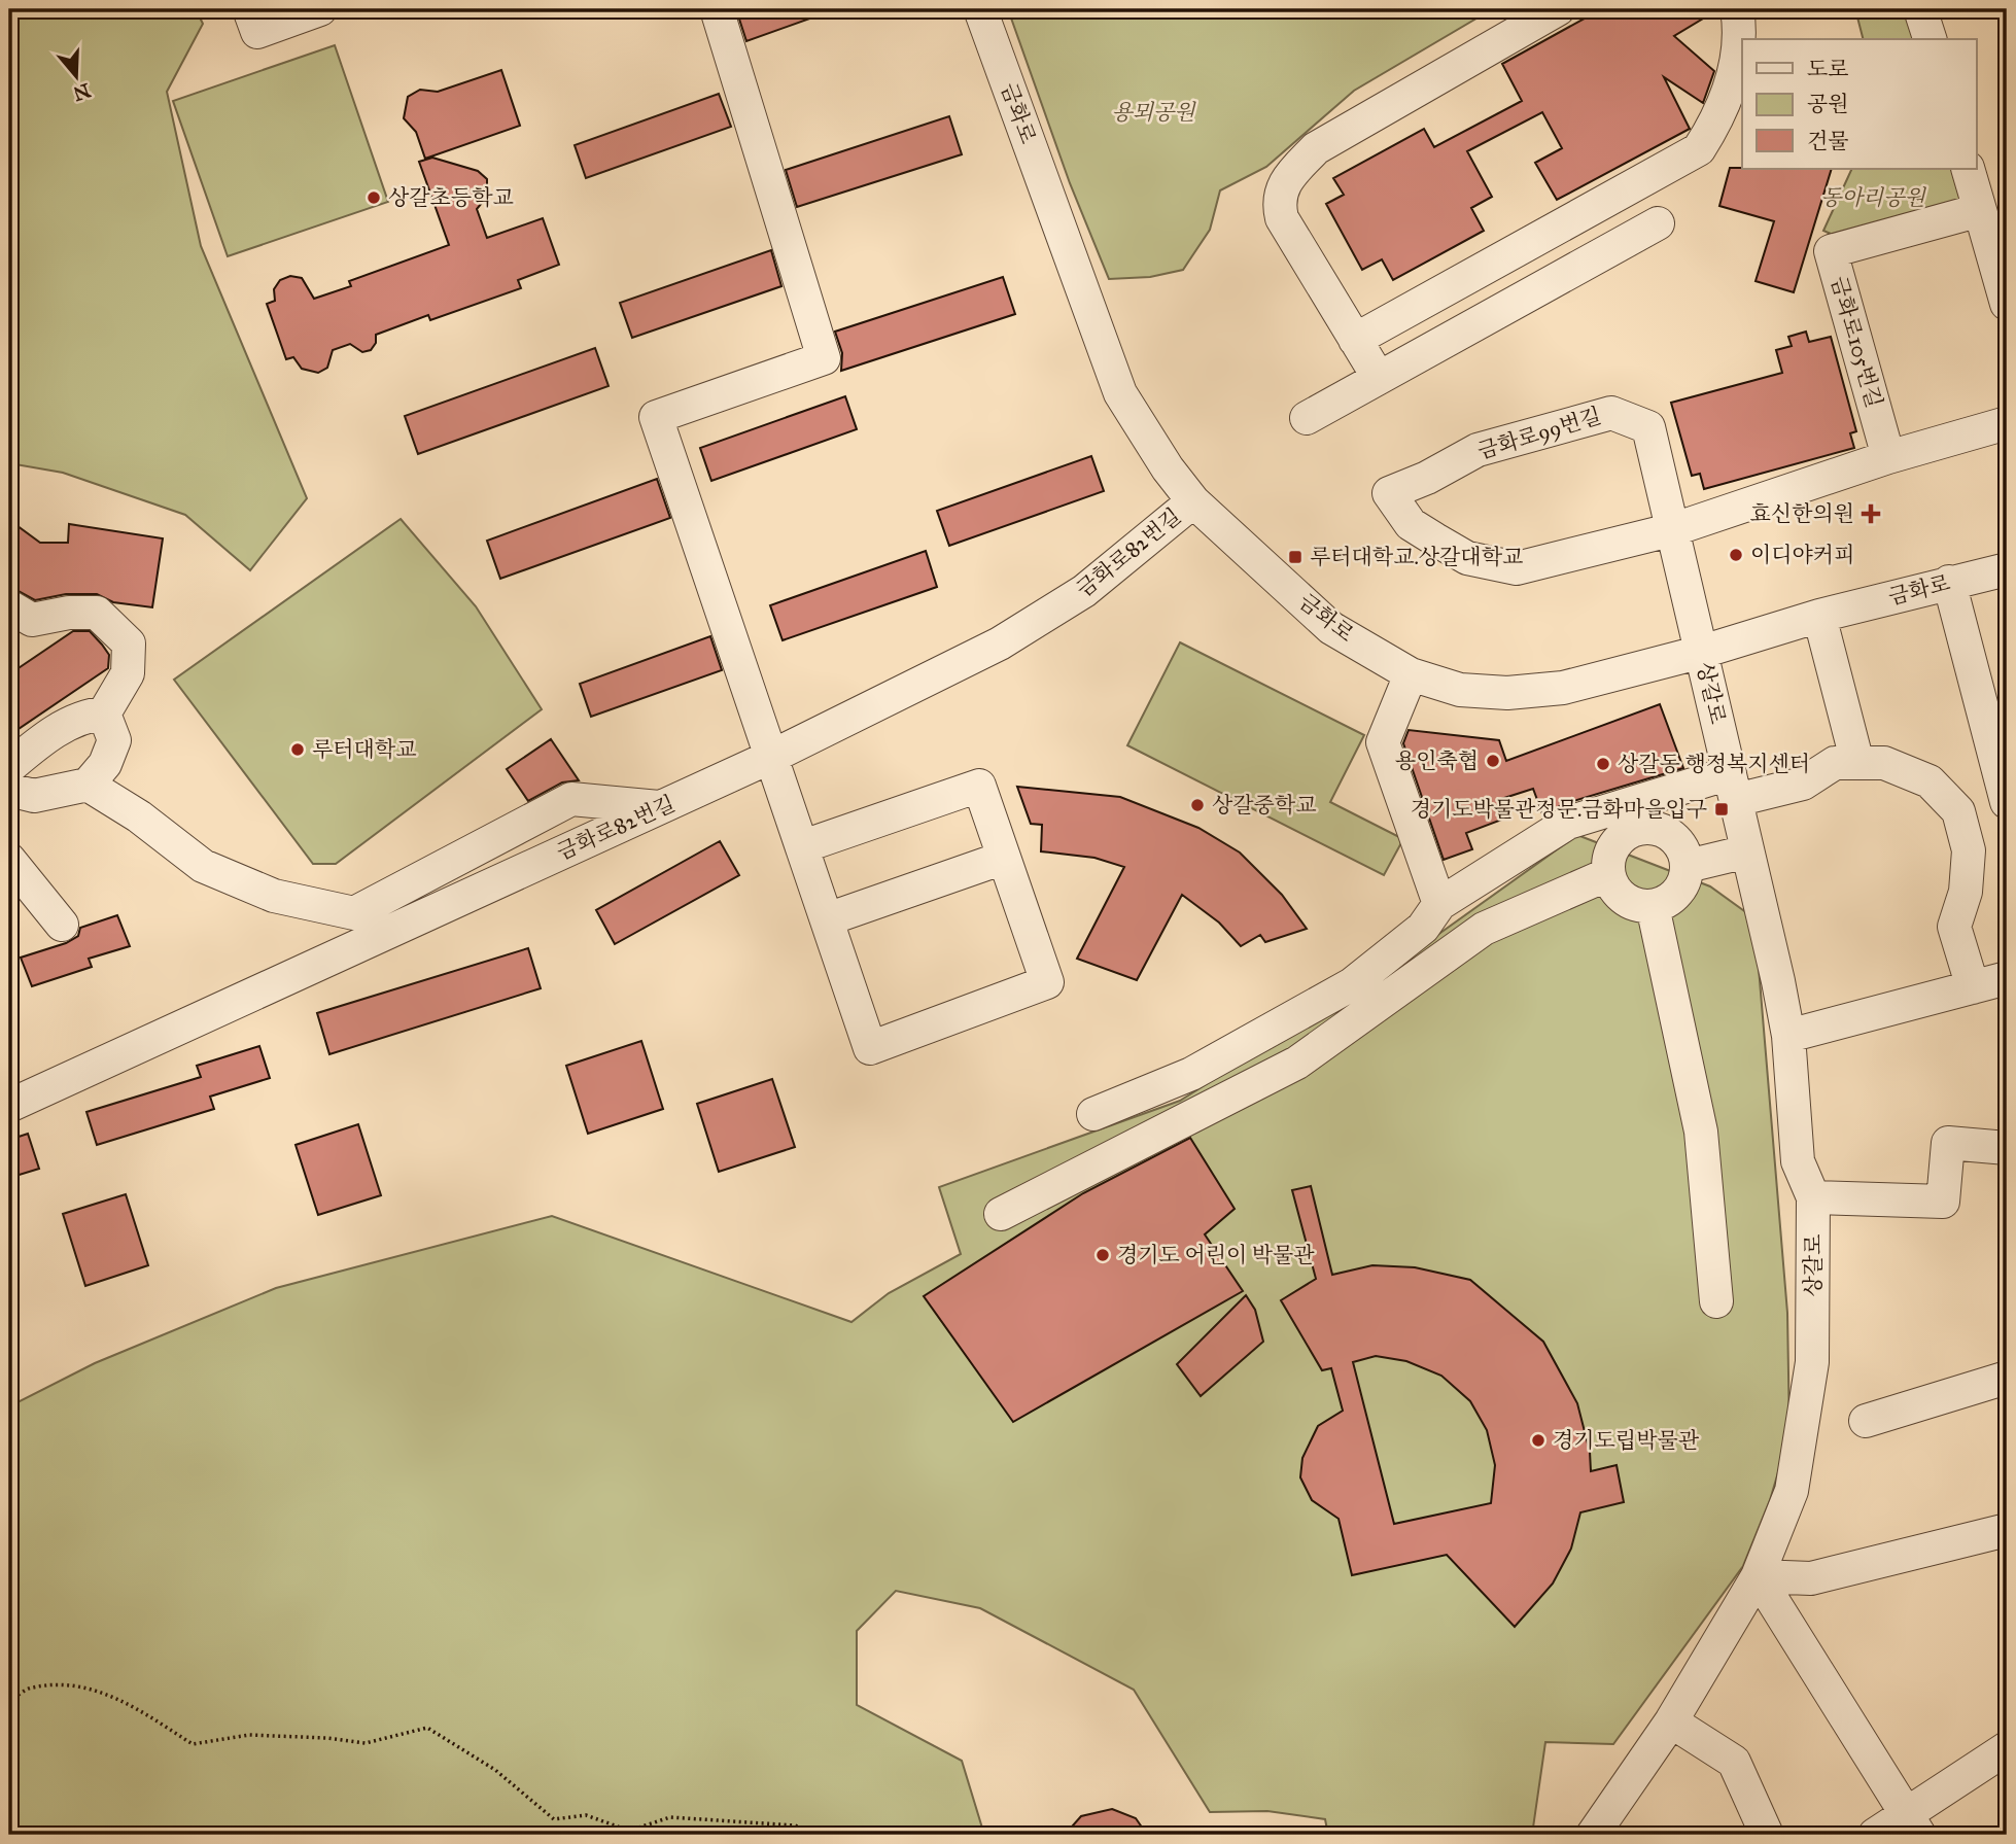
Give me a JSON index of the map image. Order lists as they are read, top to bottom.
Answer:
{
  "streets": {
    "street": [
      "금화로",
      "금화로105번길",
      "금화로99번길",
      "금화로82번길",
      "상갈로"
    ]
  },
  "crossings": [
    ["금화로", "금화로99번길"],
    ["금화로", "금화로82번길"],
    ["금화로", "상갈로"],
    ["금화로99번길", "상갈로"]
  ],
  "parks": ["용뫼공원", "동아리공원"],
  "places": {
    "other": [
      "상갈초등학교",
      "이디야커피",
      "루터대학교",
      "용인축협",
      "상갈동 행정복지센터",
      "상갈중학교",
      "경기도 어린이 박물관",
      "경기도립박물관"
    ],
    "health": ["효신한의원"],
    "transit": ["루터대학교.상갈대학교", "경기도박물관정문.금화마을입구"]
  },
  "legend": ["도로", "공원", "건물"],
  "north": "bottom"
}
